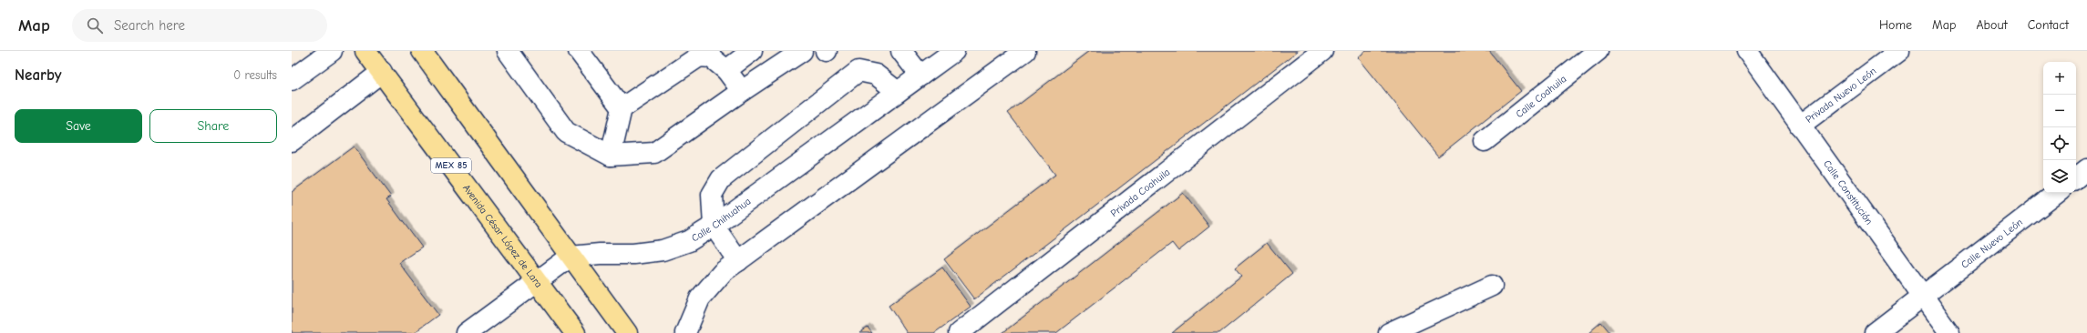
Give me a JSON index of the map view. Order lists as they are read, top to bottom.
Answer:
{
  "streets": {
    "main road": ["MEX 85", "Avenida César López de Lara"],
    "street": [
      "Privada Nuevo León",
      "Calle Coahuila",
      "Privada Coahuila",
      "Calle Constitución",
      "Calle Chihuahua",
      "Calle Nuevo León"
    ]
  },
  "crossings": [
    ["Privada Nuevo León", "Calle Constitución"],
    ["Calle Constitución", "Calle Nuevo León"]
  ],
  "page": {
    "header": "Map",
    "search": "Search here",
    "nav": [
      "Home",
      "Map",
      "About",
      "Contact"
    ],
    "heading": ["Nearby", "0 results"],
    "map_buttons": ["+", "−"],
    "buttons": ["Save", "Share"]
  }
}
